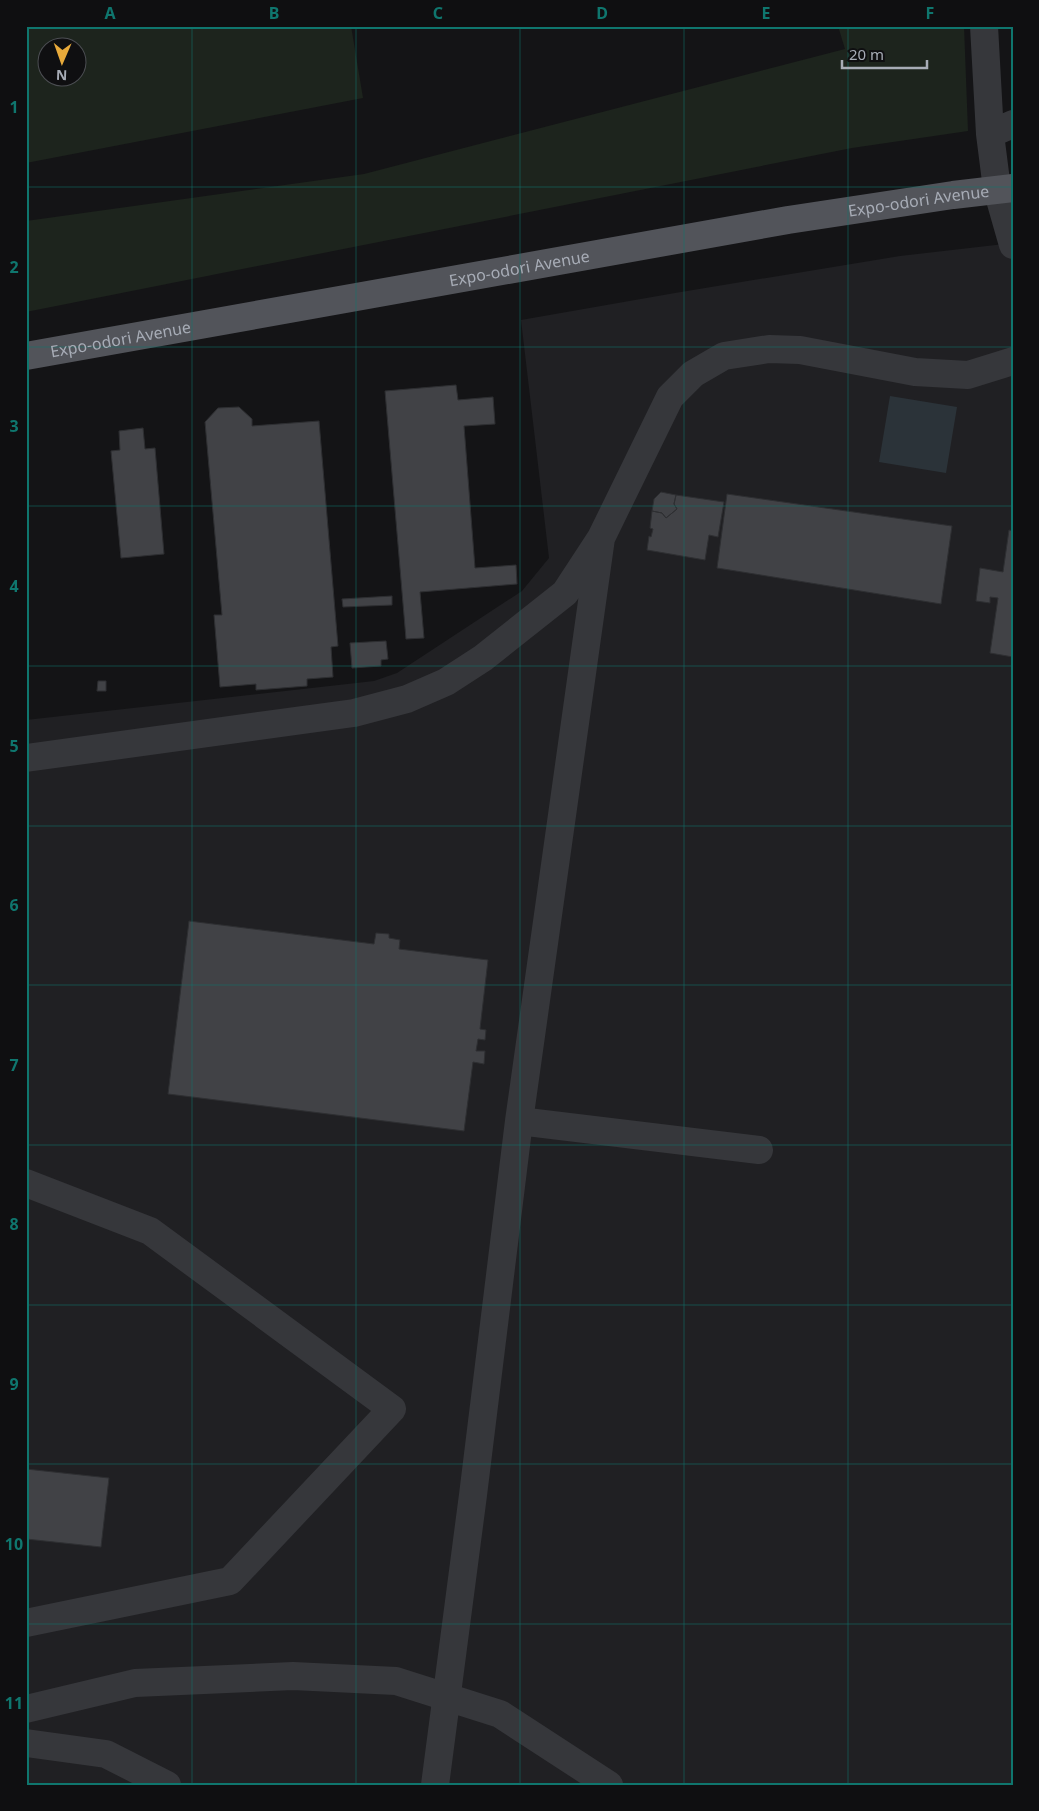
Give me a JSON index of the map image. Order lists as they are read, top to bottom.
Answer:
{
  "streets": {
    "main road": ["Expo-odori Avenue"]
  },
  "scale_bar": "20 m",
  "north": "bottom",
  "grid": {
    "columns": [
      "A",
      "B",
      "C",
      "D",
      "E",
      "F"
    ],
    "rows": [
      "1",
      "2",
      "3",
      "4",
      "5",
      "6",
      "7",
      "8",
      "9",
      "10",
      "11"
    ]
  }
}
